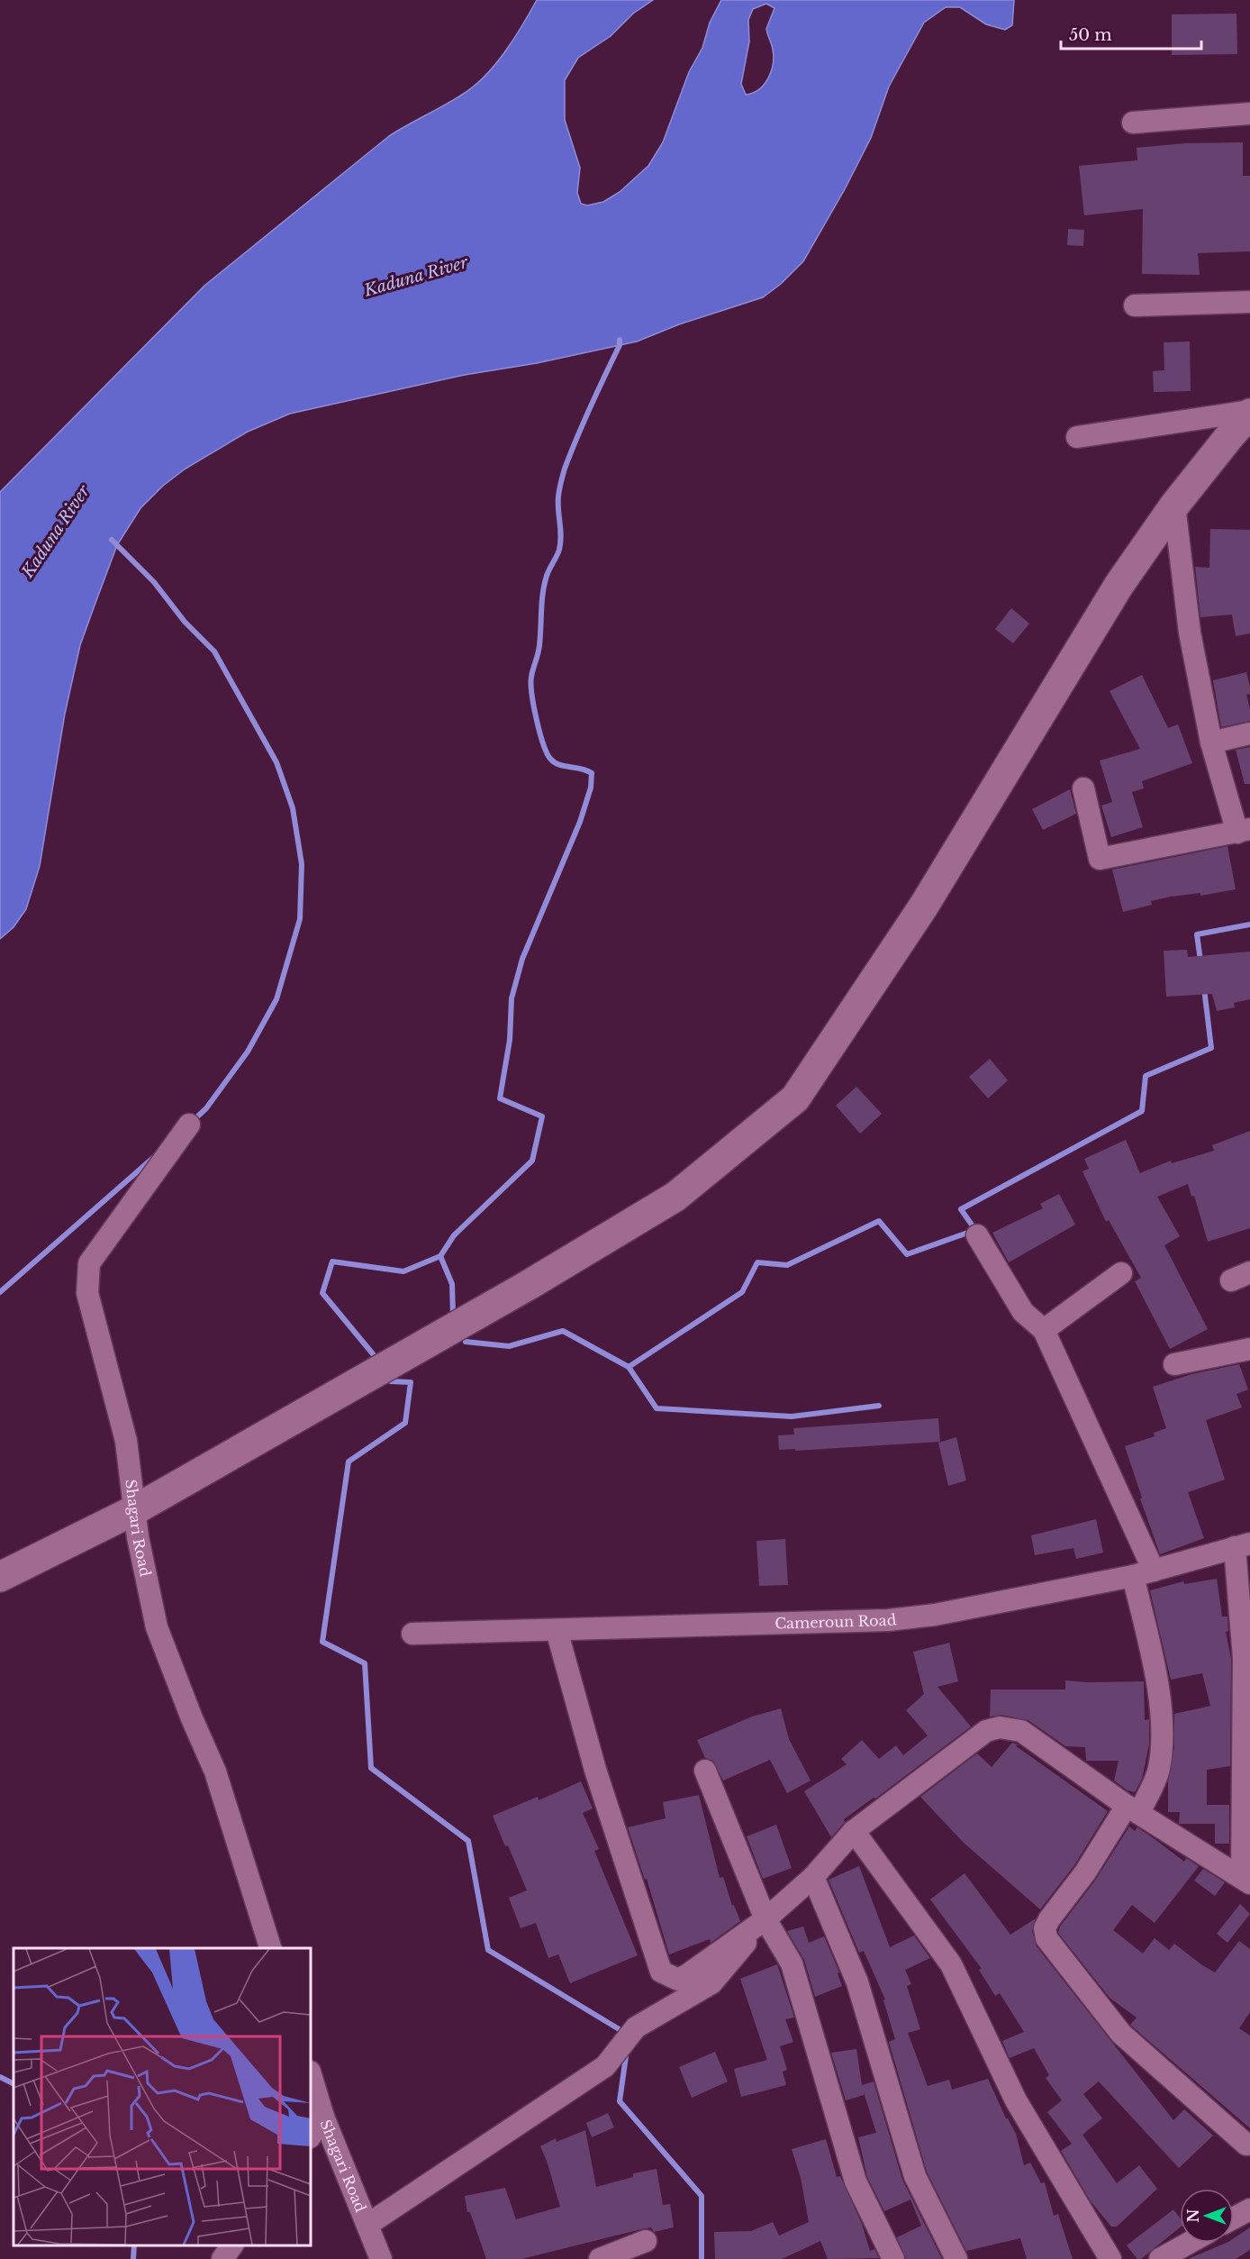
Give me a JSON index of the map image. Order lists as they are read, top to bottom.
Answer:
{
  "streets": {
    "street": ["Shagari Road", "Cameroun Road"]
  },
  "water": ["Kaduna River"],
  "scale_bar": "50 m",
  "north": "left"
}
